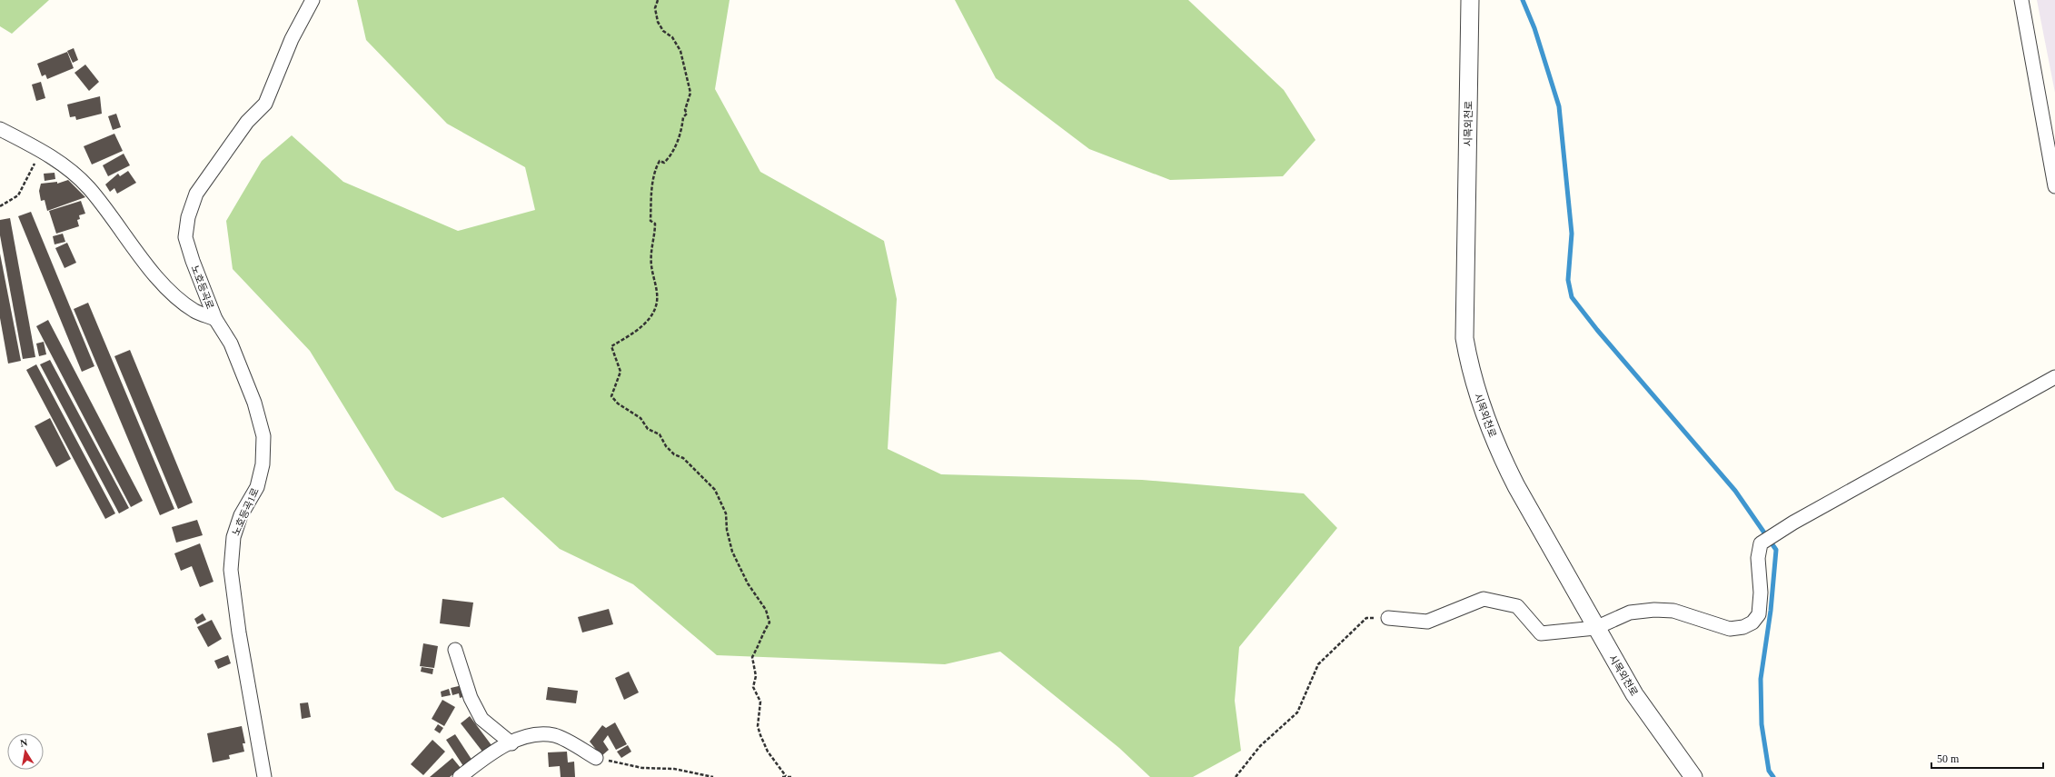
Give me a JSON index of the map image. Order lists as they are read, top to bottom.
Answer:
{
  "streets": {
    "street": ["시목외천로", "노호등곡로", "노호등곡1로"]
  },
  "crossings": [
    ["노호등곡로", "노호등곡1로"]
  ],
  "scale_bar": "50 m",
  "north": "top"
}
